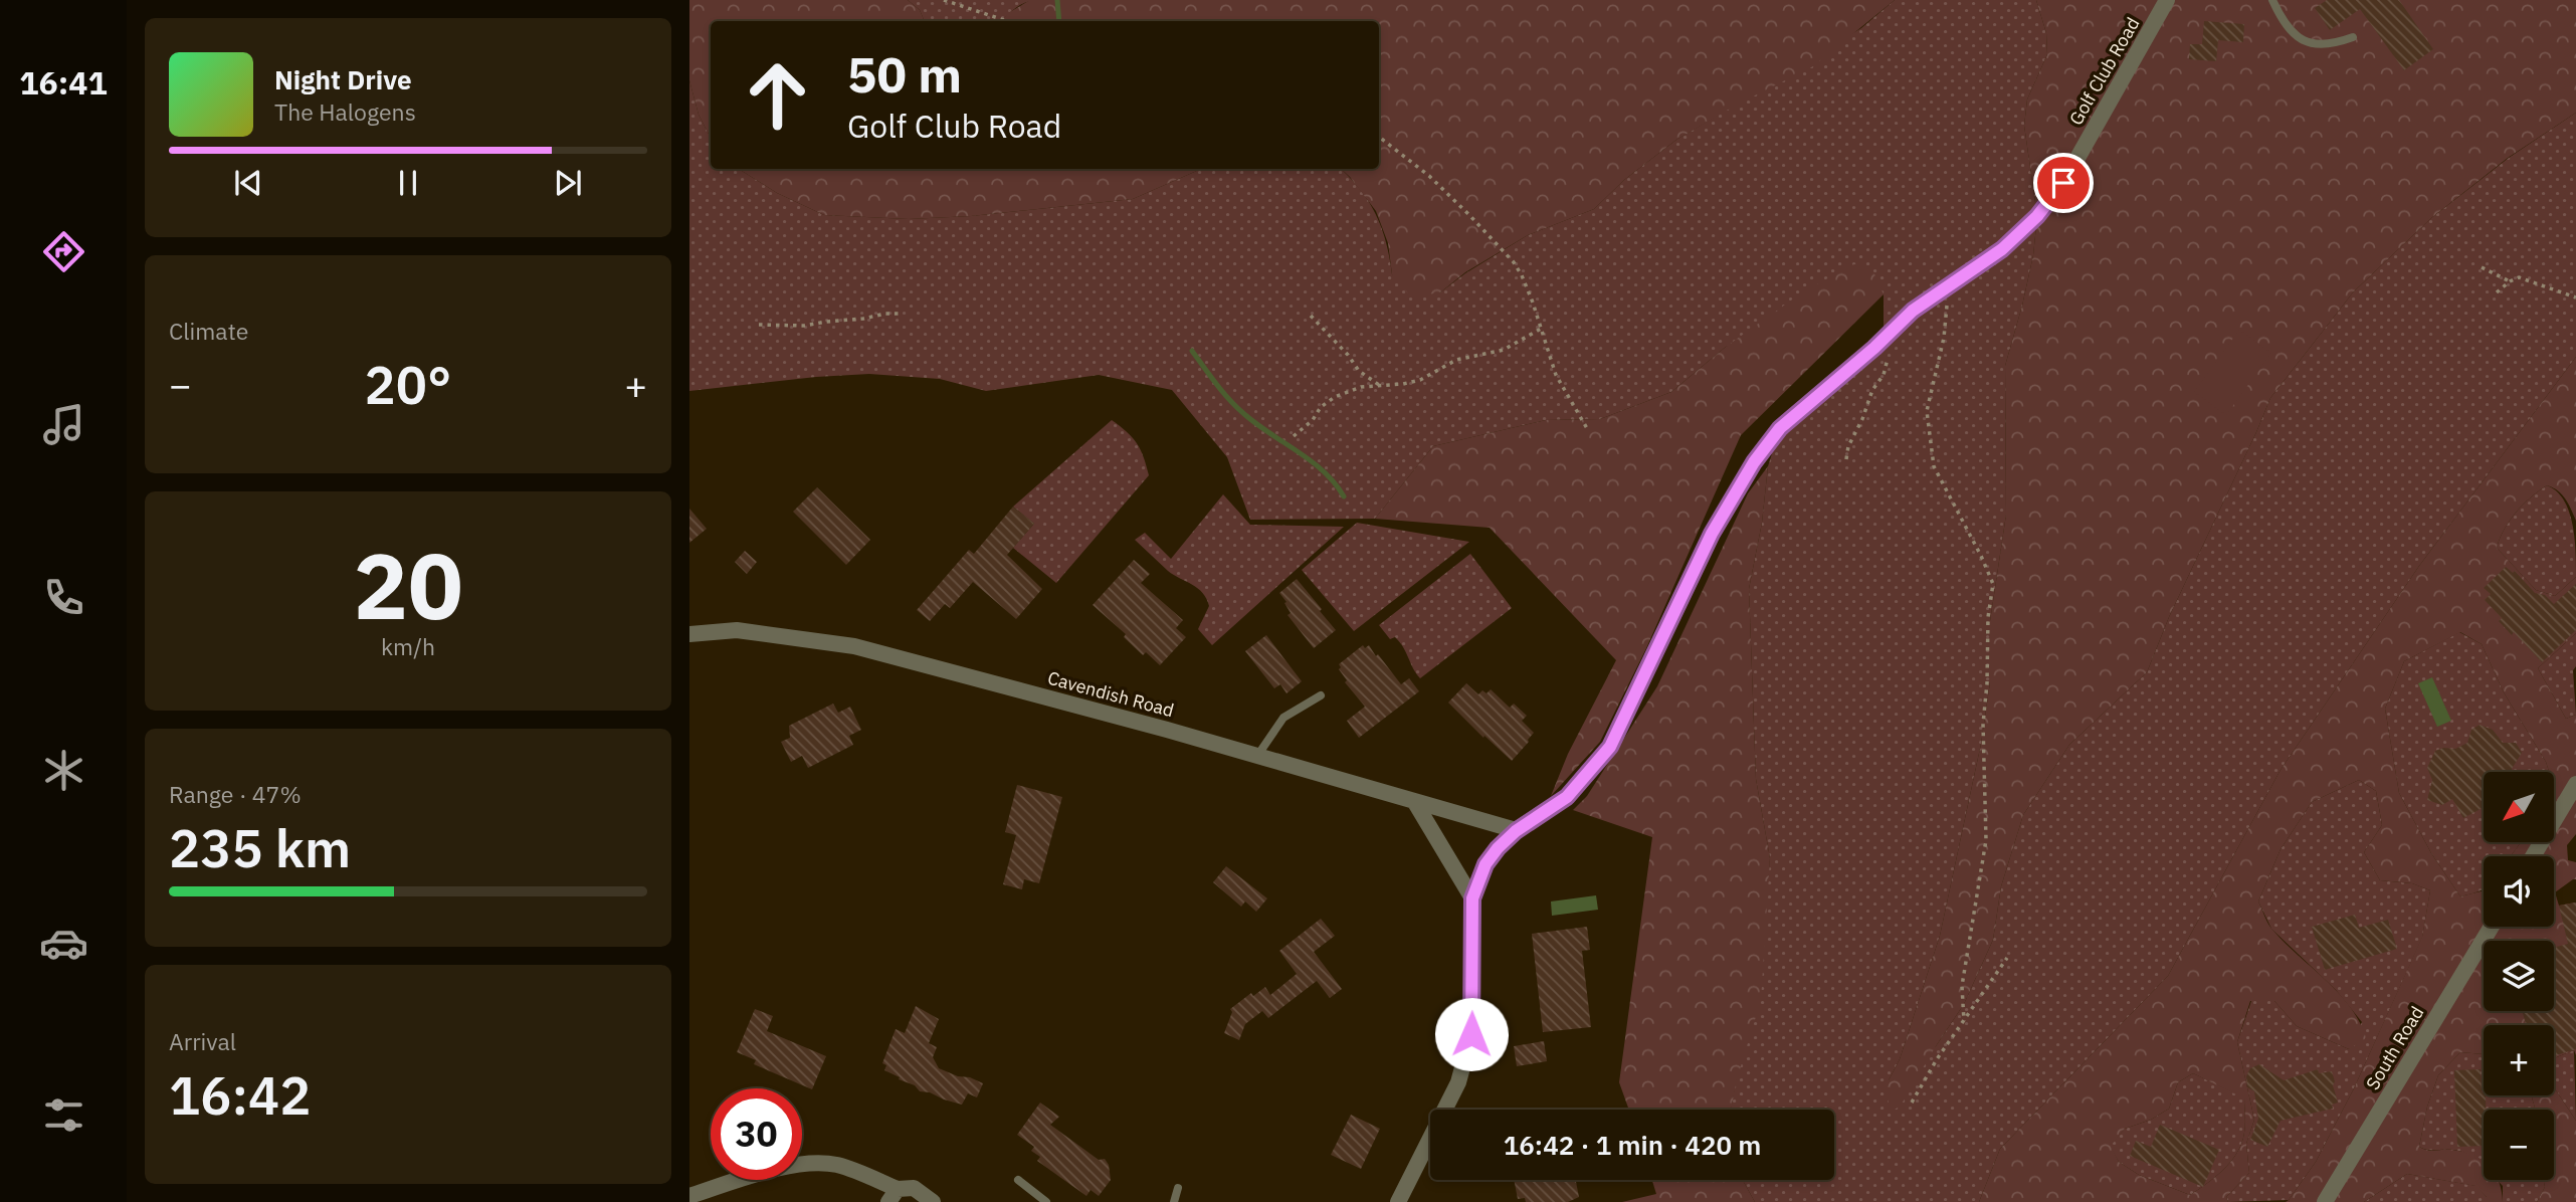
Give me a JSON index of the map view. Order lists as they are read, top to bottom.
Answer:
{
  "streets": {
    "street": ["Golf Club Road", "Cavendish Road", "South Road"]
  },
  "crossings": [
    ["Golf Club Road", "Cavendish Road"]
  ],
  "north": "bottom left",
  "page": {
    "tabs": "16:41",
    "turn": ["50 m", "Golf Club Road"],
    "song": ["Night Drive", "The Halogens"],
    "tile": [
      "Climate",
      ["20", "km/h"],
      ["Range · 47%", "235 km"],
      ["Arrival", "16:42"]
    ],
    "heat": ["−", "20°", "+"],
    "map_buttons": ["+", "−"],
    "limit": "30",
    "trip": "16:42 · 1 min · 420 m"
  }
}
